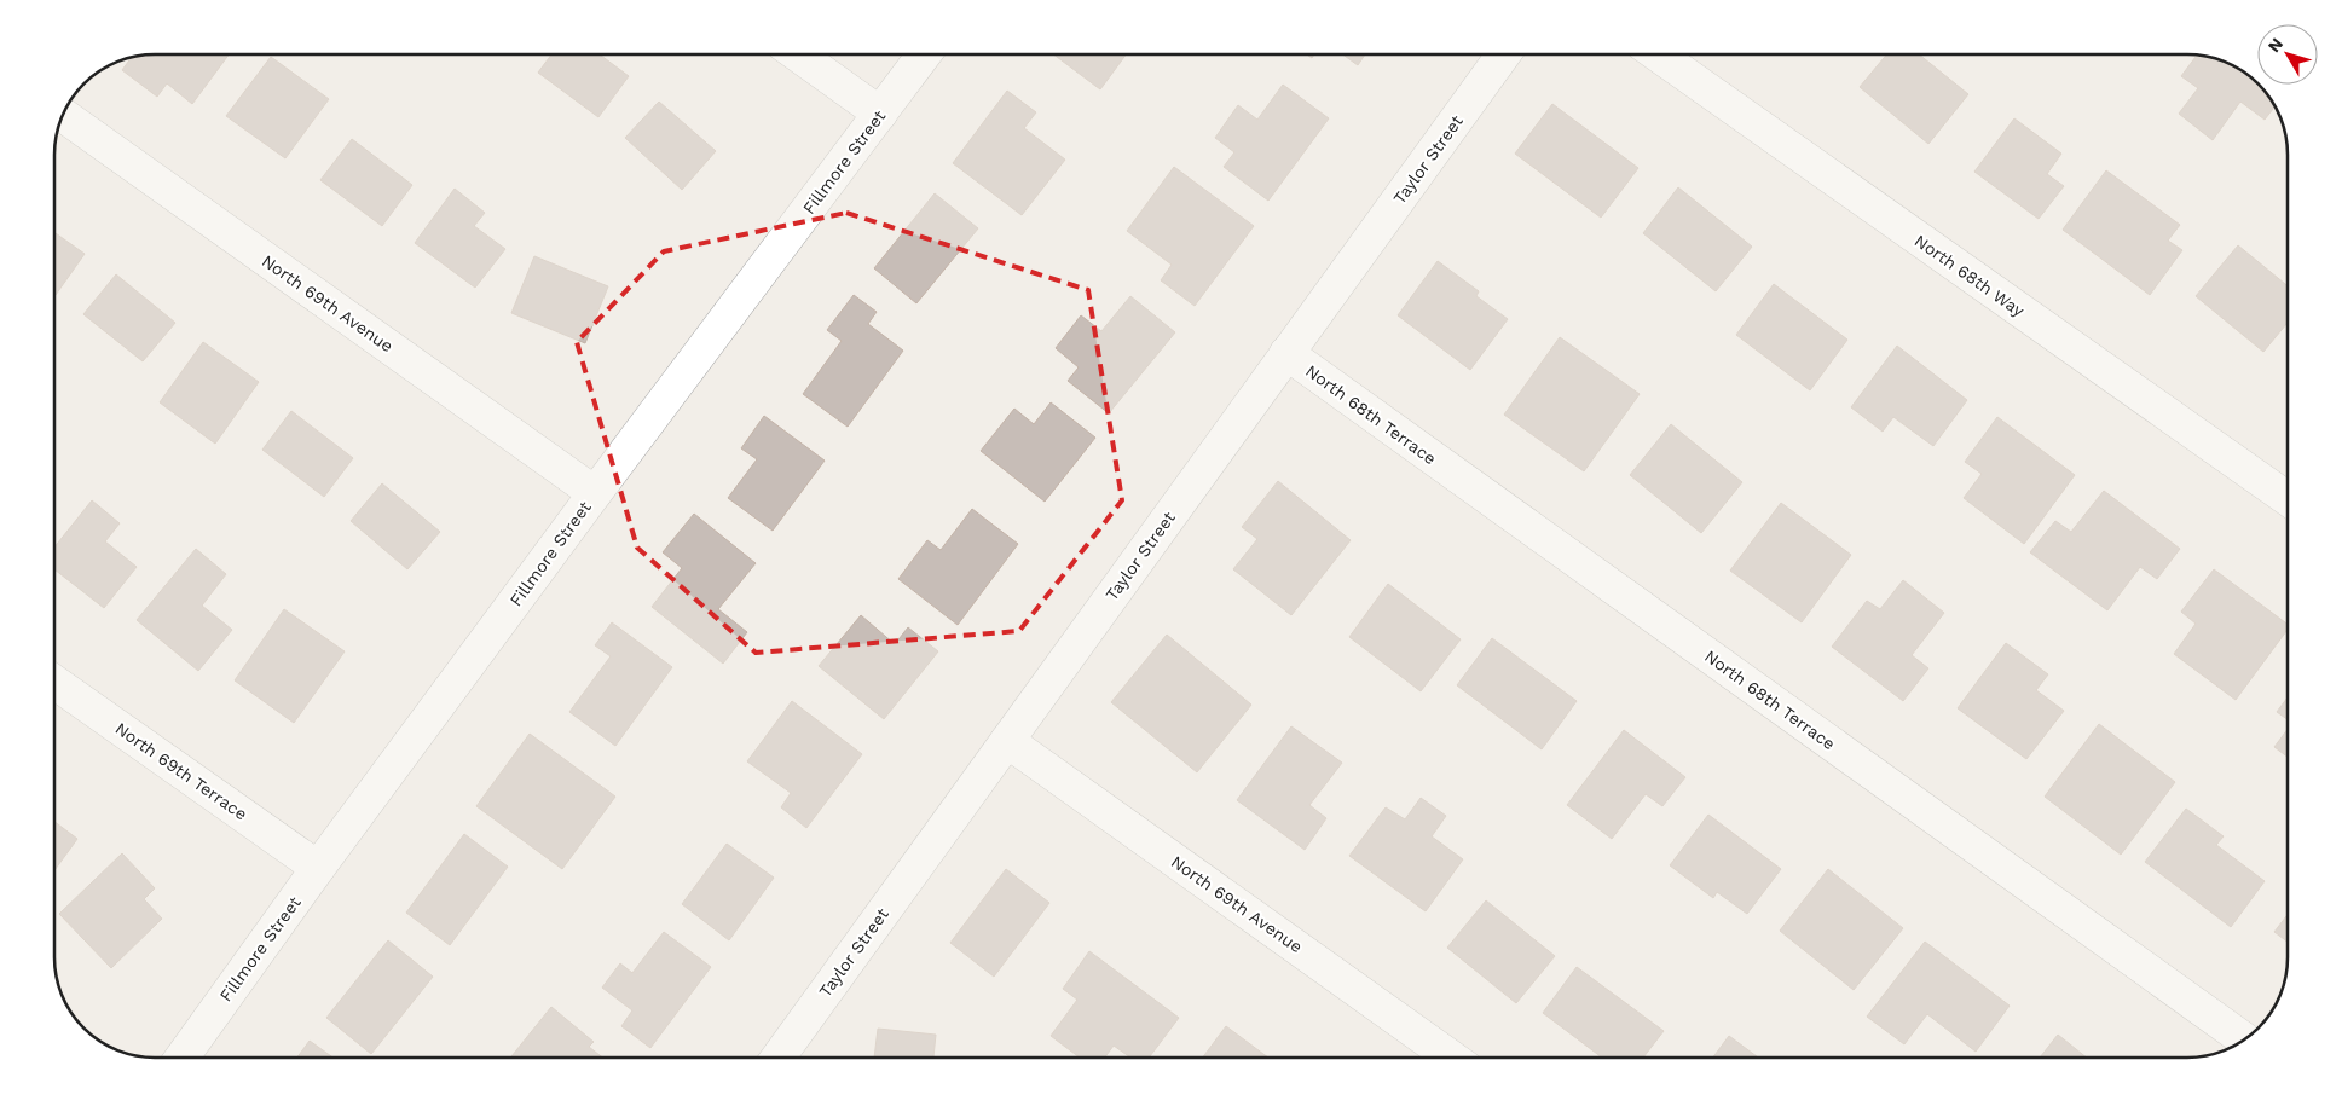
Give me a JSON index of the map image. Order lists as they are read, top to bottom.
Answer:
{
  "streets": {
    "street": [
      "Taylor Street",
      "Fillmore Street",
      "North 68th Way",
      "North 69th Avenue",
      "North 68th Terrace",
      "North 69th Terrace"
    ]
  },
  "crossings": [
    ["Taylor Street", "North 69th Avenue"],
    ["Taylor Street", "North 68th Terrace"],
    ["Fillmore Street", "North 69th Avenue"],
    ["Fillmore Street", "North 69th Terrace"]
  ],
  "north": "top left"
}
